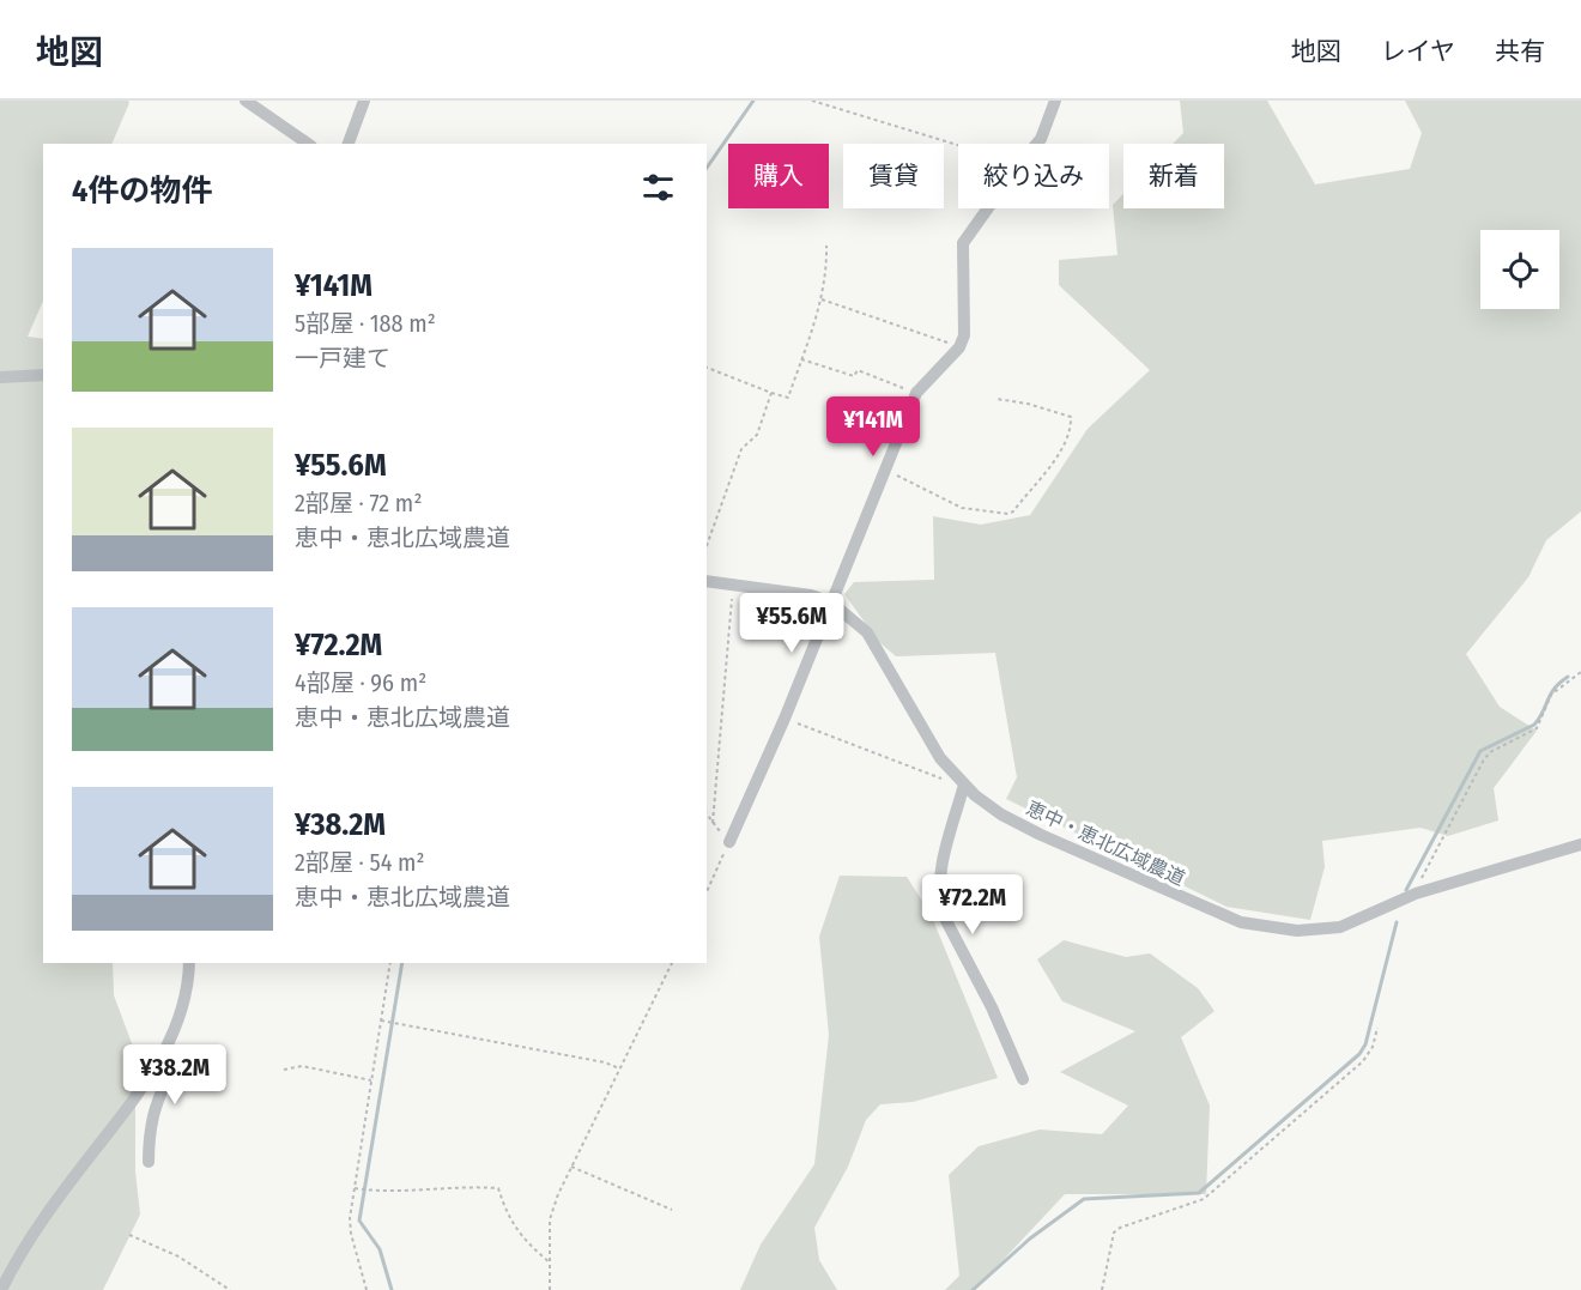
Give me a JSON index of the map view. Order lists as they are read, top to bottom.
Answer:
{
  "streets": {
    "street": ["恵中・恵北広域農道"]
  },
  "page": {
    "header": "地図",
    "nav": ["地図", "レイヤ", "共有"],
    "chip": [
      "購入",
      "賃貸",
      "絞り込み",
      "新着"
    ],
    "heading": "4件の物件",
    "list": [
      {
        "name": "¥141M",
        "note": "5部屋 · 188 m² · 一戸建て"
      },
      {
        "name": "¥55.6M",
        "note": "2部屋 · 72 m² · 恵中・恵北広域農道"
      },
      {
        "name": "¥72.2M",
        "note": "4部屋 · 96 m² · 恵中・恵北広域農道"
      },
      {
        "name": "¥38.2M",
        "note": "2部屋 · 54 m² · 恵中・恵北広域農道"
      }
    ],
    "price": [
      "¥141M",
      "¥55.6M",
      "¥72.2M",
      "¥38.2M"
    ]
  }
}
